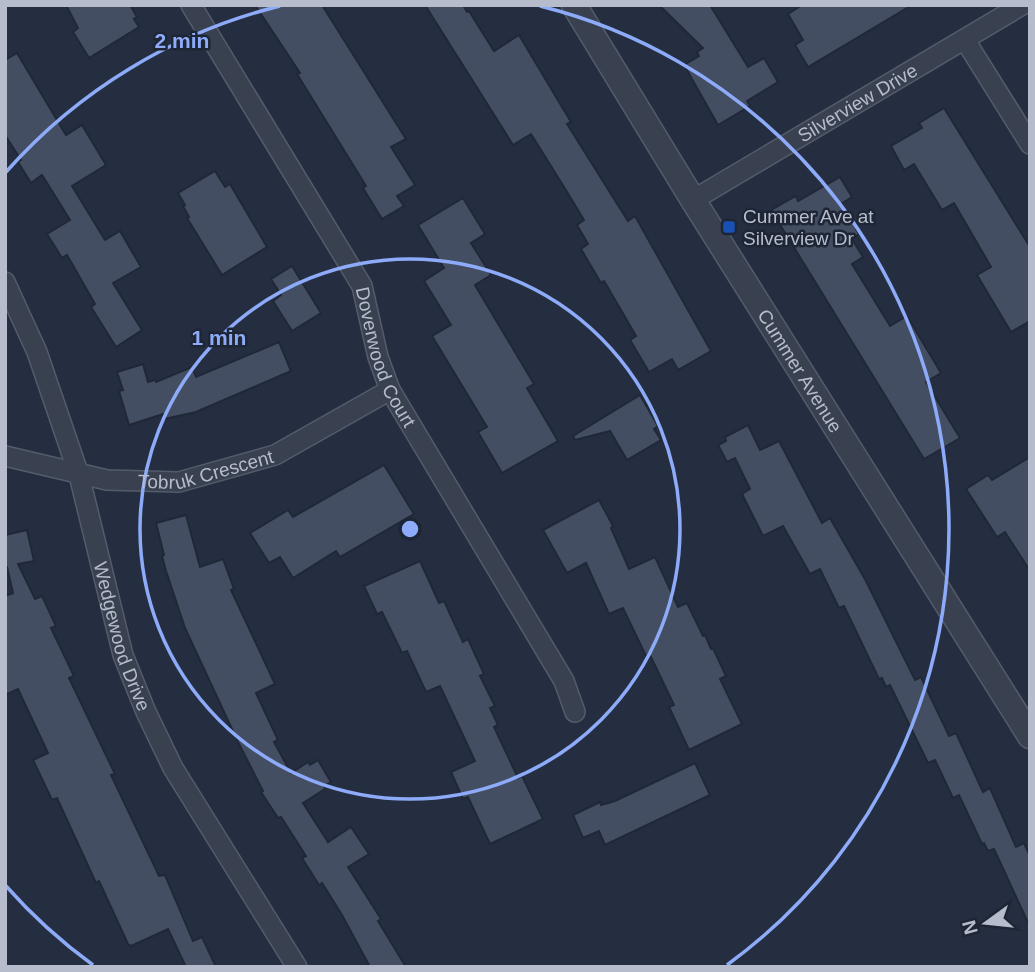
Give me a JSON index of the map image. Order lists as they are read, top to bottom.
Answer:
{
  "streets": {
    "street": [
      "Silverview Drive",
      "Doverwood Court",
      "Cummer Avenue",
      "Tobruk Crescent",
      "Wedgewood Drive"
    ]
  },
  "crossings": [
    ["Silverview Drive", "Cummer Avenue"],
    ["Doverwood Court", "Tobruk Crescent"],
    ["Tobruk Crescent", "Wedgewood Drive"]
  ],
  "places": {
    "transit": ["Cummer Ave at Silverview Dr"]
  },
  "north": "left",
  "rings": ["2 min", "1 min"]
}
